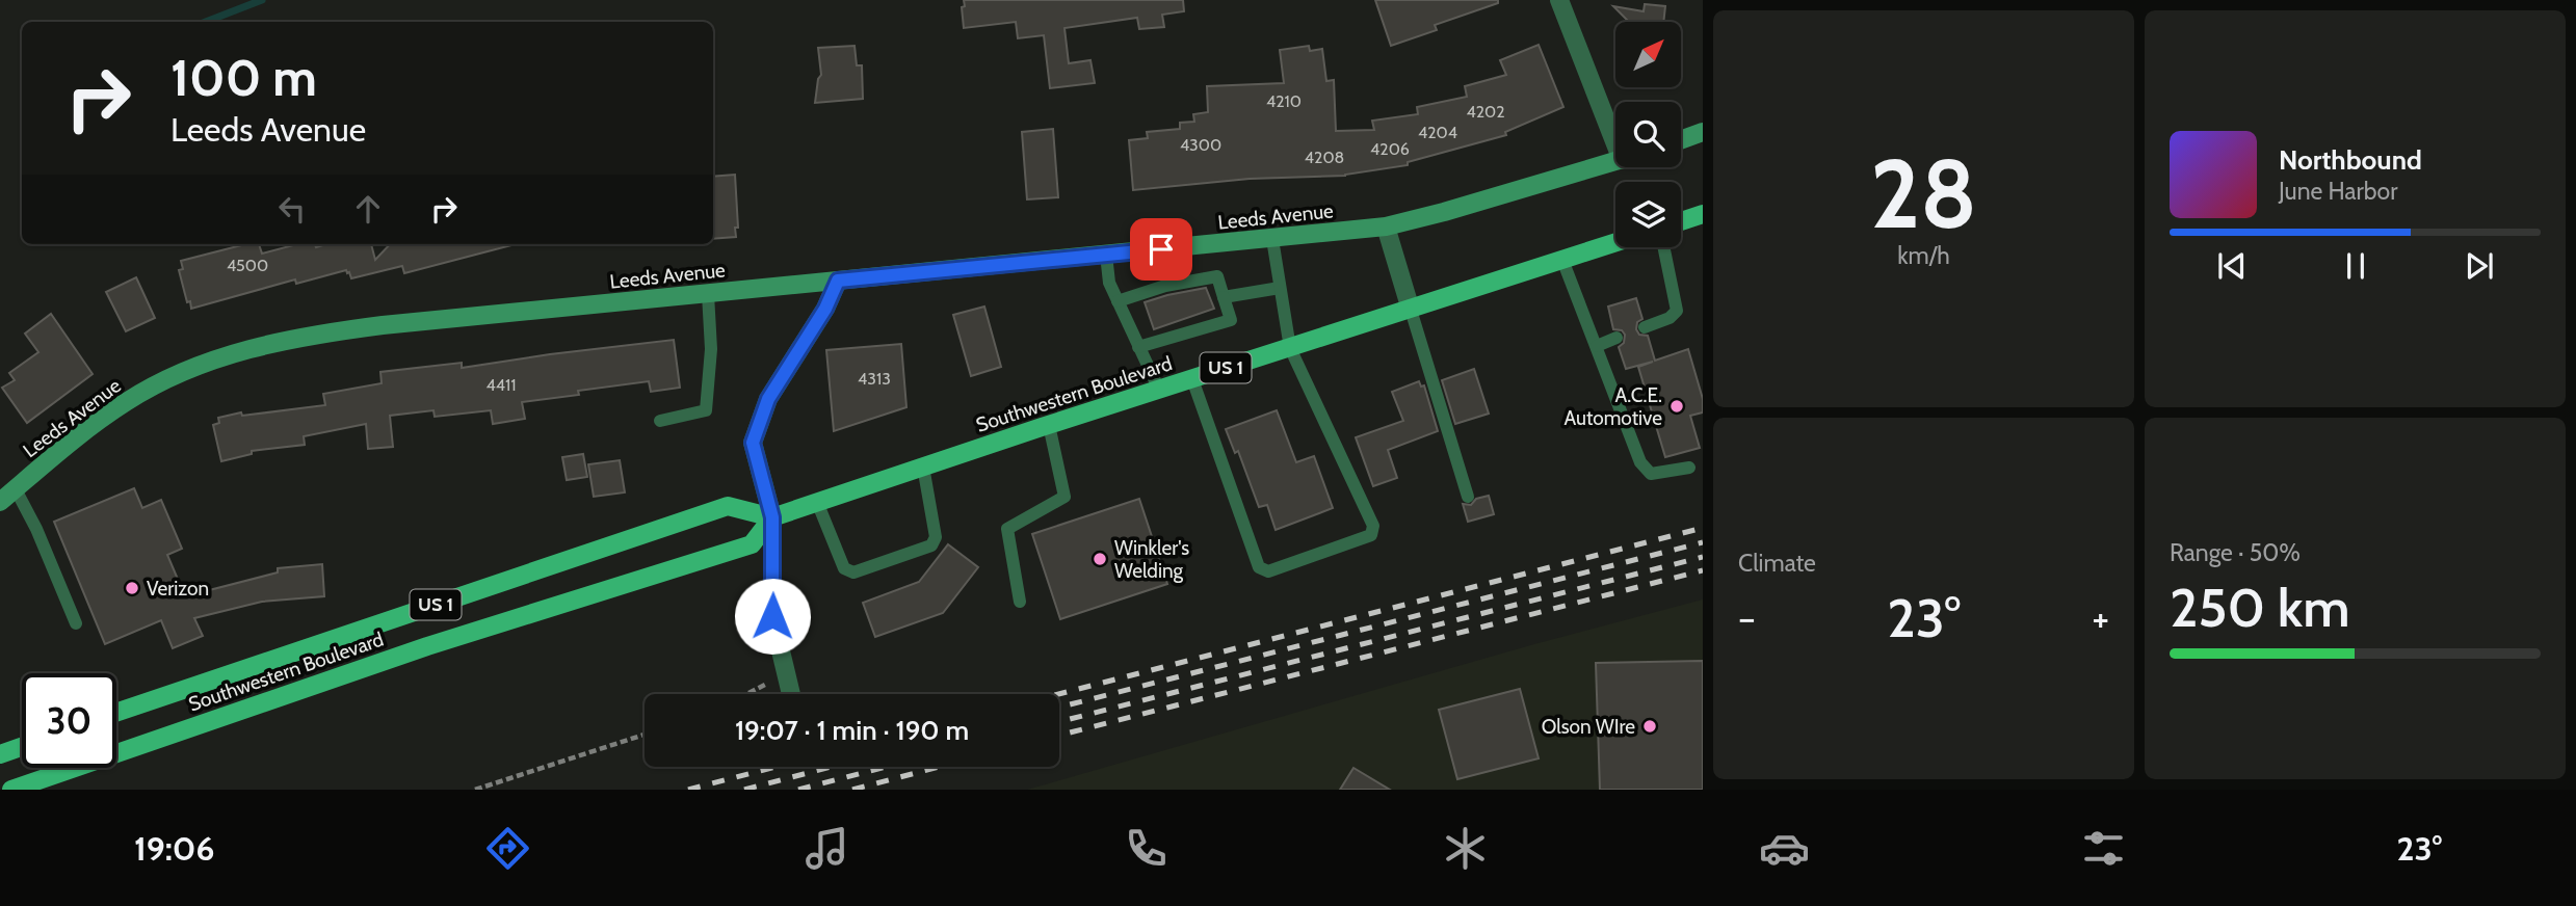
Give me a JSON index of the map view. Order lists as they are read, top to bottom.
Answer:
{
  "streets": {
    "main road": ["US 1", "Southwestern Boulevard"],
    "street": ["Leeds Avenue"]
  },
  "places": [
    "A.C.E. Automotive",
    "Winkler's Welding",
    "Verizon",
    "Olson WIre"
  ],
  "house_numbers": [
    "4210",
    "4202",
    "4204",
    "4300",
    "4206",
    "4208",
    "4500",
    "4313",
    "4411"
  ],
  "north": "top right",
  "page": {
    "tile": [
      ["28", "km/h"],
      "Climate",
      ["Range · 50%", "250 km"]
    ],
    "turn": ["100 m", "Leeds Avenue"],
    "song": ["Northbound", "June Harbor"],
    "heat": ["−", "23°", "+"],
    "limit": "30",
    "trip": "19:07 · 1 min · 190 m",
    "tabs": ["19:06", "23°"]
  }
}
